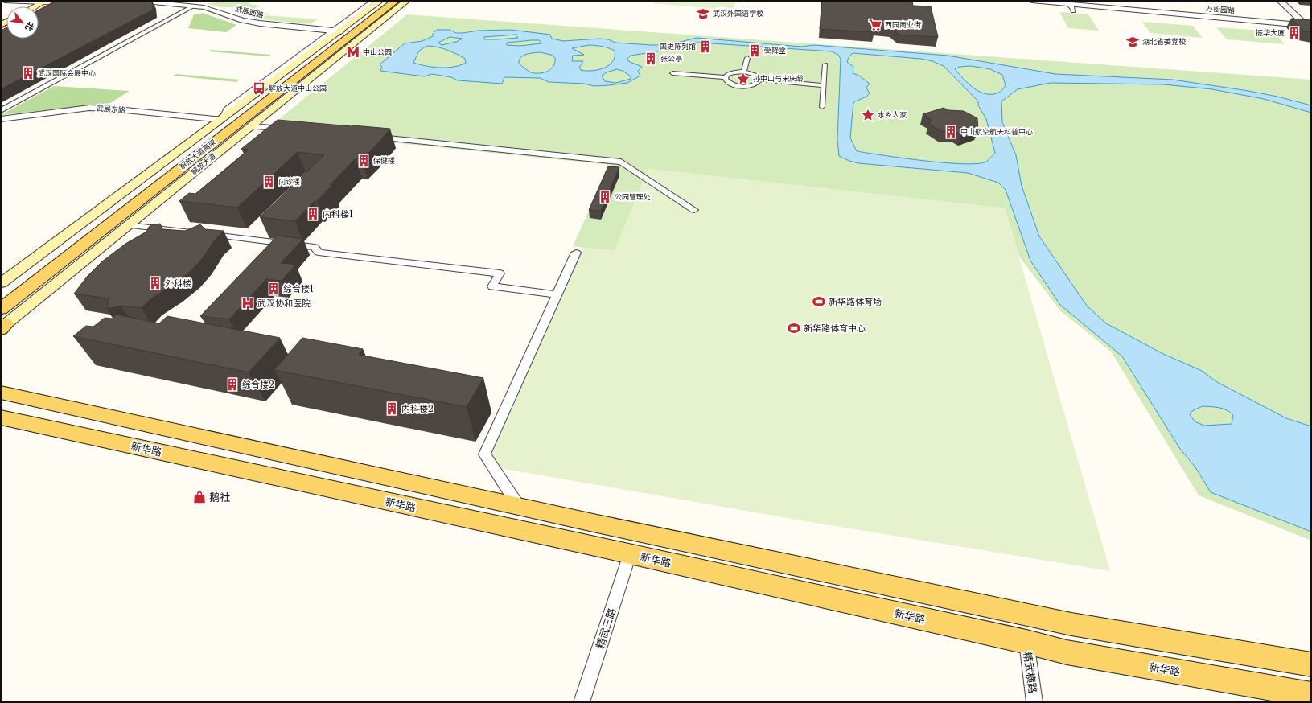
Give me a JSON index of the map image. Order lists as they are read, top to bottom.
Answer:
{
  "streets": {
    "main road": ["解放大道高架", "解放大道", "新华路"],
    "street": [
      "万松园路",
      "武展西路",
      "武展东路",
      "精武三路",
      "精武横路"
    ]
  },
  "crossings": [
    ["新华路", "精武三路"],
    ["新华路", "精武横路"]
  ],
  "places": {
    "school or university": ["武汉外国语学校", "湖北省委党校"],
    "supermarket": ["西园商业街"],
    "building": [
      "振华大厦",
      "国史陈列馆",
      "受降堂",
      "张公亭",
      "武汉国际会展中心",
      "中山航空航天科普中心",
      "保健楼",
      "门诊楼",
      "公园管理处",
      "内科楼1",
      "外科楼",
      "综合楼1",
      "综合楼2",
      "内科楼2"
    ],
    "metro station": ["中山公园"],
    "place": ["孙中山与宋庆龄", "水乡人家"],
    "bus stop": ["解放大道中山公园"],
    "sports": ["新华路体育场", "新华路体育中心"],
    "hospital": ["武汉协和医院"],
    "shop": ["鹅社"]
  },
  "north": "bottom right"
}
